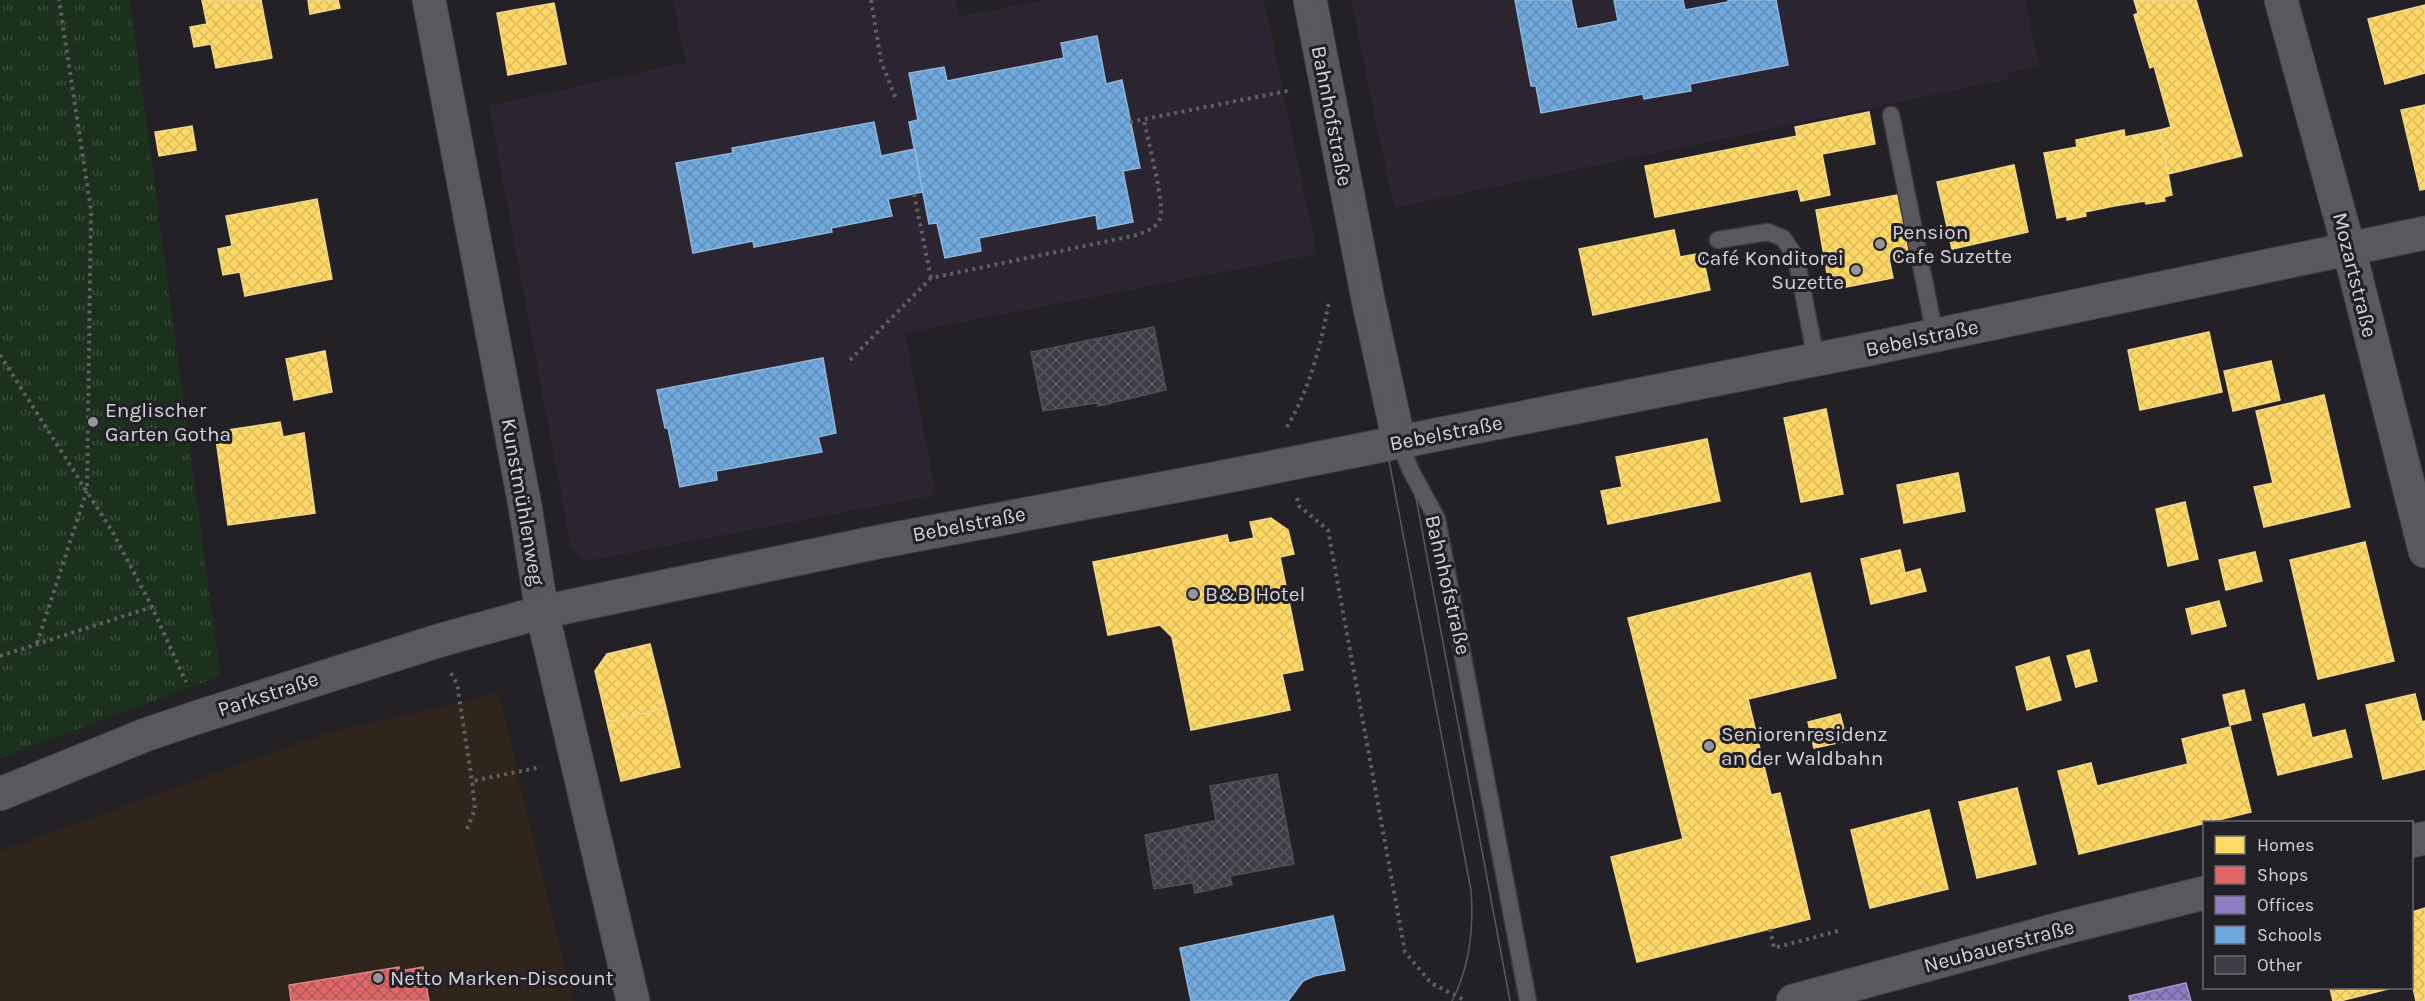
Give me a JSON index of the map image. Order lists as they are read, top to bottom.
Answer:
{
  "streets": {
    "street": [
      "Bahnhofstraße",
      "Mozartstraße",
      "Bebelstraße",
      "Kunstmühlenweg",
      "Parkstraße",
      "Neubauerstraße"
    ]
  },
  "crossings": [
    ["Bahnhofstraße", "Bebelstraße"],
    ["Mozartstraße", "Bebelstraße"],
    ["Bebelstraße", "Kunstmühlenweg"],
    ["Bebelstraße", "Parkstraße"],
    ["Kunstmühlenweg", "Parkstraße"]
  ],
  "places": [
    "Pension Cafe Suzette",
    "Café Konditorei Suzette",
    "Englischer Garten Gotha",
    "B&B Hotel",
    "Seniorenresidenz an der Waldbahn",
    "Netto Marken-Discount"
  ],
  "legend": [
    "Homes",
    "Shops",
    "Offices",
    "Schools",
    "Other"
  ]
}
